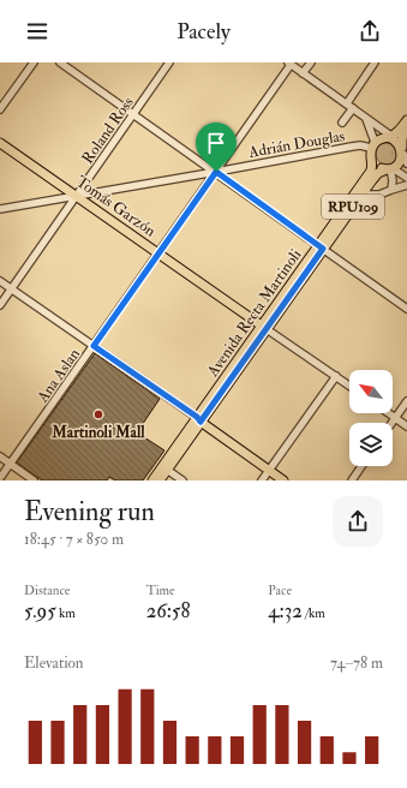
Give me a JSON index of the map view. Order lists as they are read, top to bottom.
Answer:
{
  "streets": {
    "main road": ["Tomás Garzón", "RPU109", "Avenida Recta Martinoli"],
    "street": ["Roland Ross", "Adrián Douglas", "Ana Aslan"]
  },
  "crossings": [
    ["Roland Ross", "Adrián Douglas"],
    ["Roland Ross", "Tomás Garzón"],
    ["Adrián Douglas", "Tomás Garzón"],
    ["Adrián Douglas", "RPU109"],
    ["Adrián Douglas", "Avenida Recta Martinoli"],
    ["Adrián Douglas", "Ana Aslan"],
    ["Tomás Garzón", "Avenida Recta Martinoli"],
    ["Tomás Garzón", "Ana Aslan"],
    ["RPU109", "Avenida Recta Martinoli"]
  ],
  "places": ["Martinoli Mall"],
  "north": "top left",
  "page": {
    "header": "Pacely",
    "heading": ["Evening run", "18:45 · 7 × 850 m"],
    "stats": [
      ["Distance", "5.95 km"],
      ["Time", "26:58"],
      ["Pace", "4:32 /km"]
    ],
    "chart": ["Elevation", "74–78 m"]
  }
}
